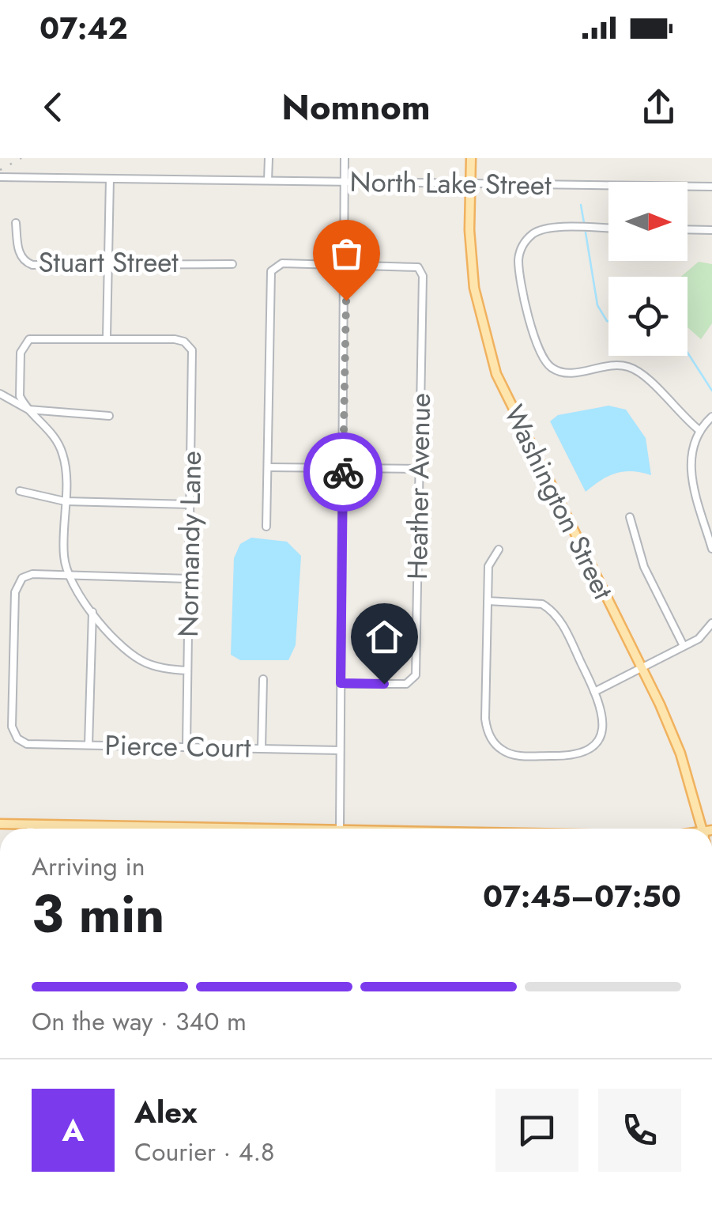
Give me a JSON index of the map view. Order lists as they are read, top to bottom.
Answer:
{
  "streets": {
    "main road": ["Washington Street"],
    "street": [
      "North Lake Street",
      "Stuart Street",
      "Heather Avenue",
      "Normandy Lane",
      "Pierce Court"
    ]
  },
  "crossings": [
    ["North Lake Street", "Washington Street"],
    ["Normandy Lane", "Pierce Court"]
  ],
  "north": "right",
  "page": {
    "status": "07:42",
    "header": "Nomnom",
    "heading": ["3 min", "Arriving in", "07:45–07:50"],
    "panel": ["Alex", "Courier · 4.8"],
    "bar": "On the way · 340 m",
    "round": "A"
  }
}
